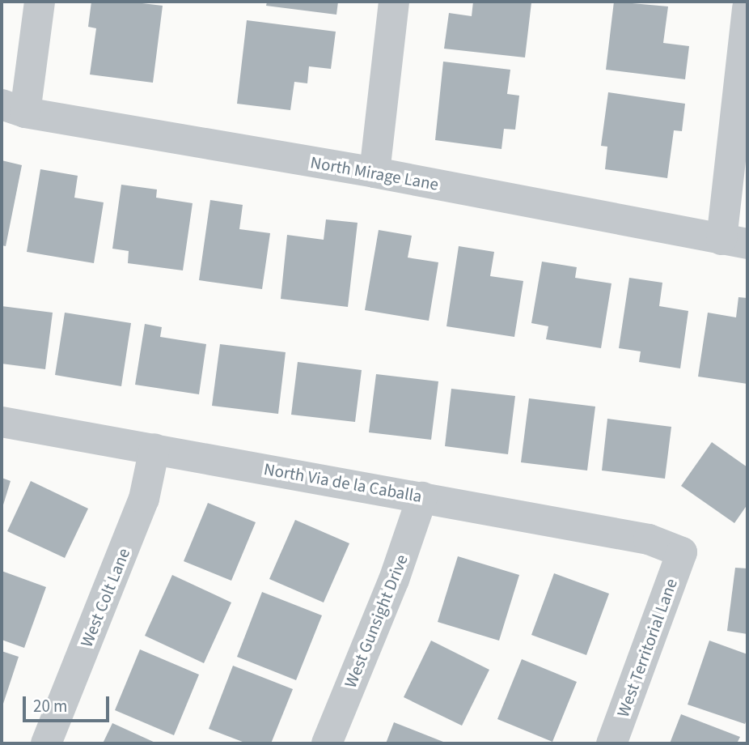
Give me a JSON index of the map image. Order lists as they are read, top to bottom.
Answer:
{
  "streets": {
    "street": [
      "North Mirage Lane",
      "North Via de la Caballa",
      "West Colt Lane",
      "West Gunsight Drive",
      "West Territorial Lane"
    ]
  },
  "crossings": [
    ["North Via de la Caballa", "West Colt Lane"],
    ["North Via de la Caballa", "West Gunsight Drive"],
    ["North Via de la Caballa", "West Territorial Lane"]
  ],
  "scale_bar": "20 m"
}
